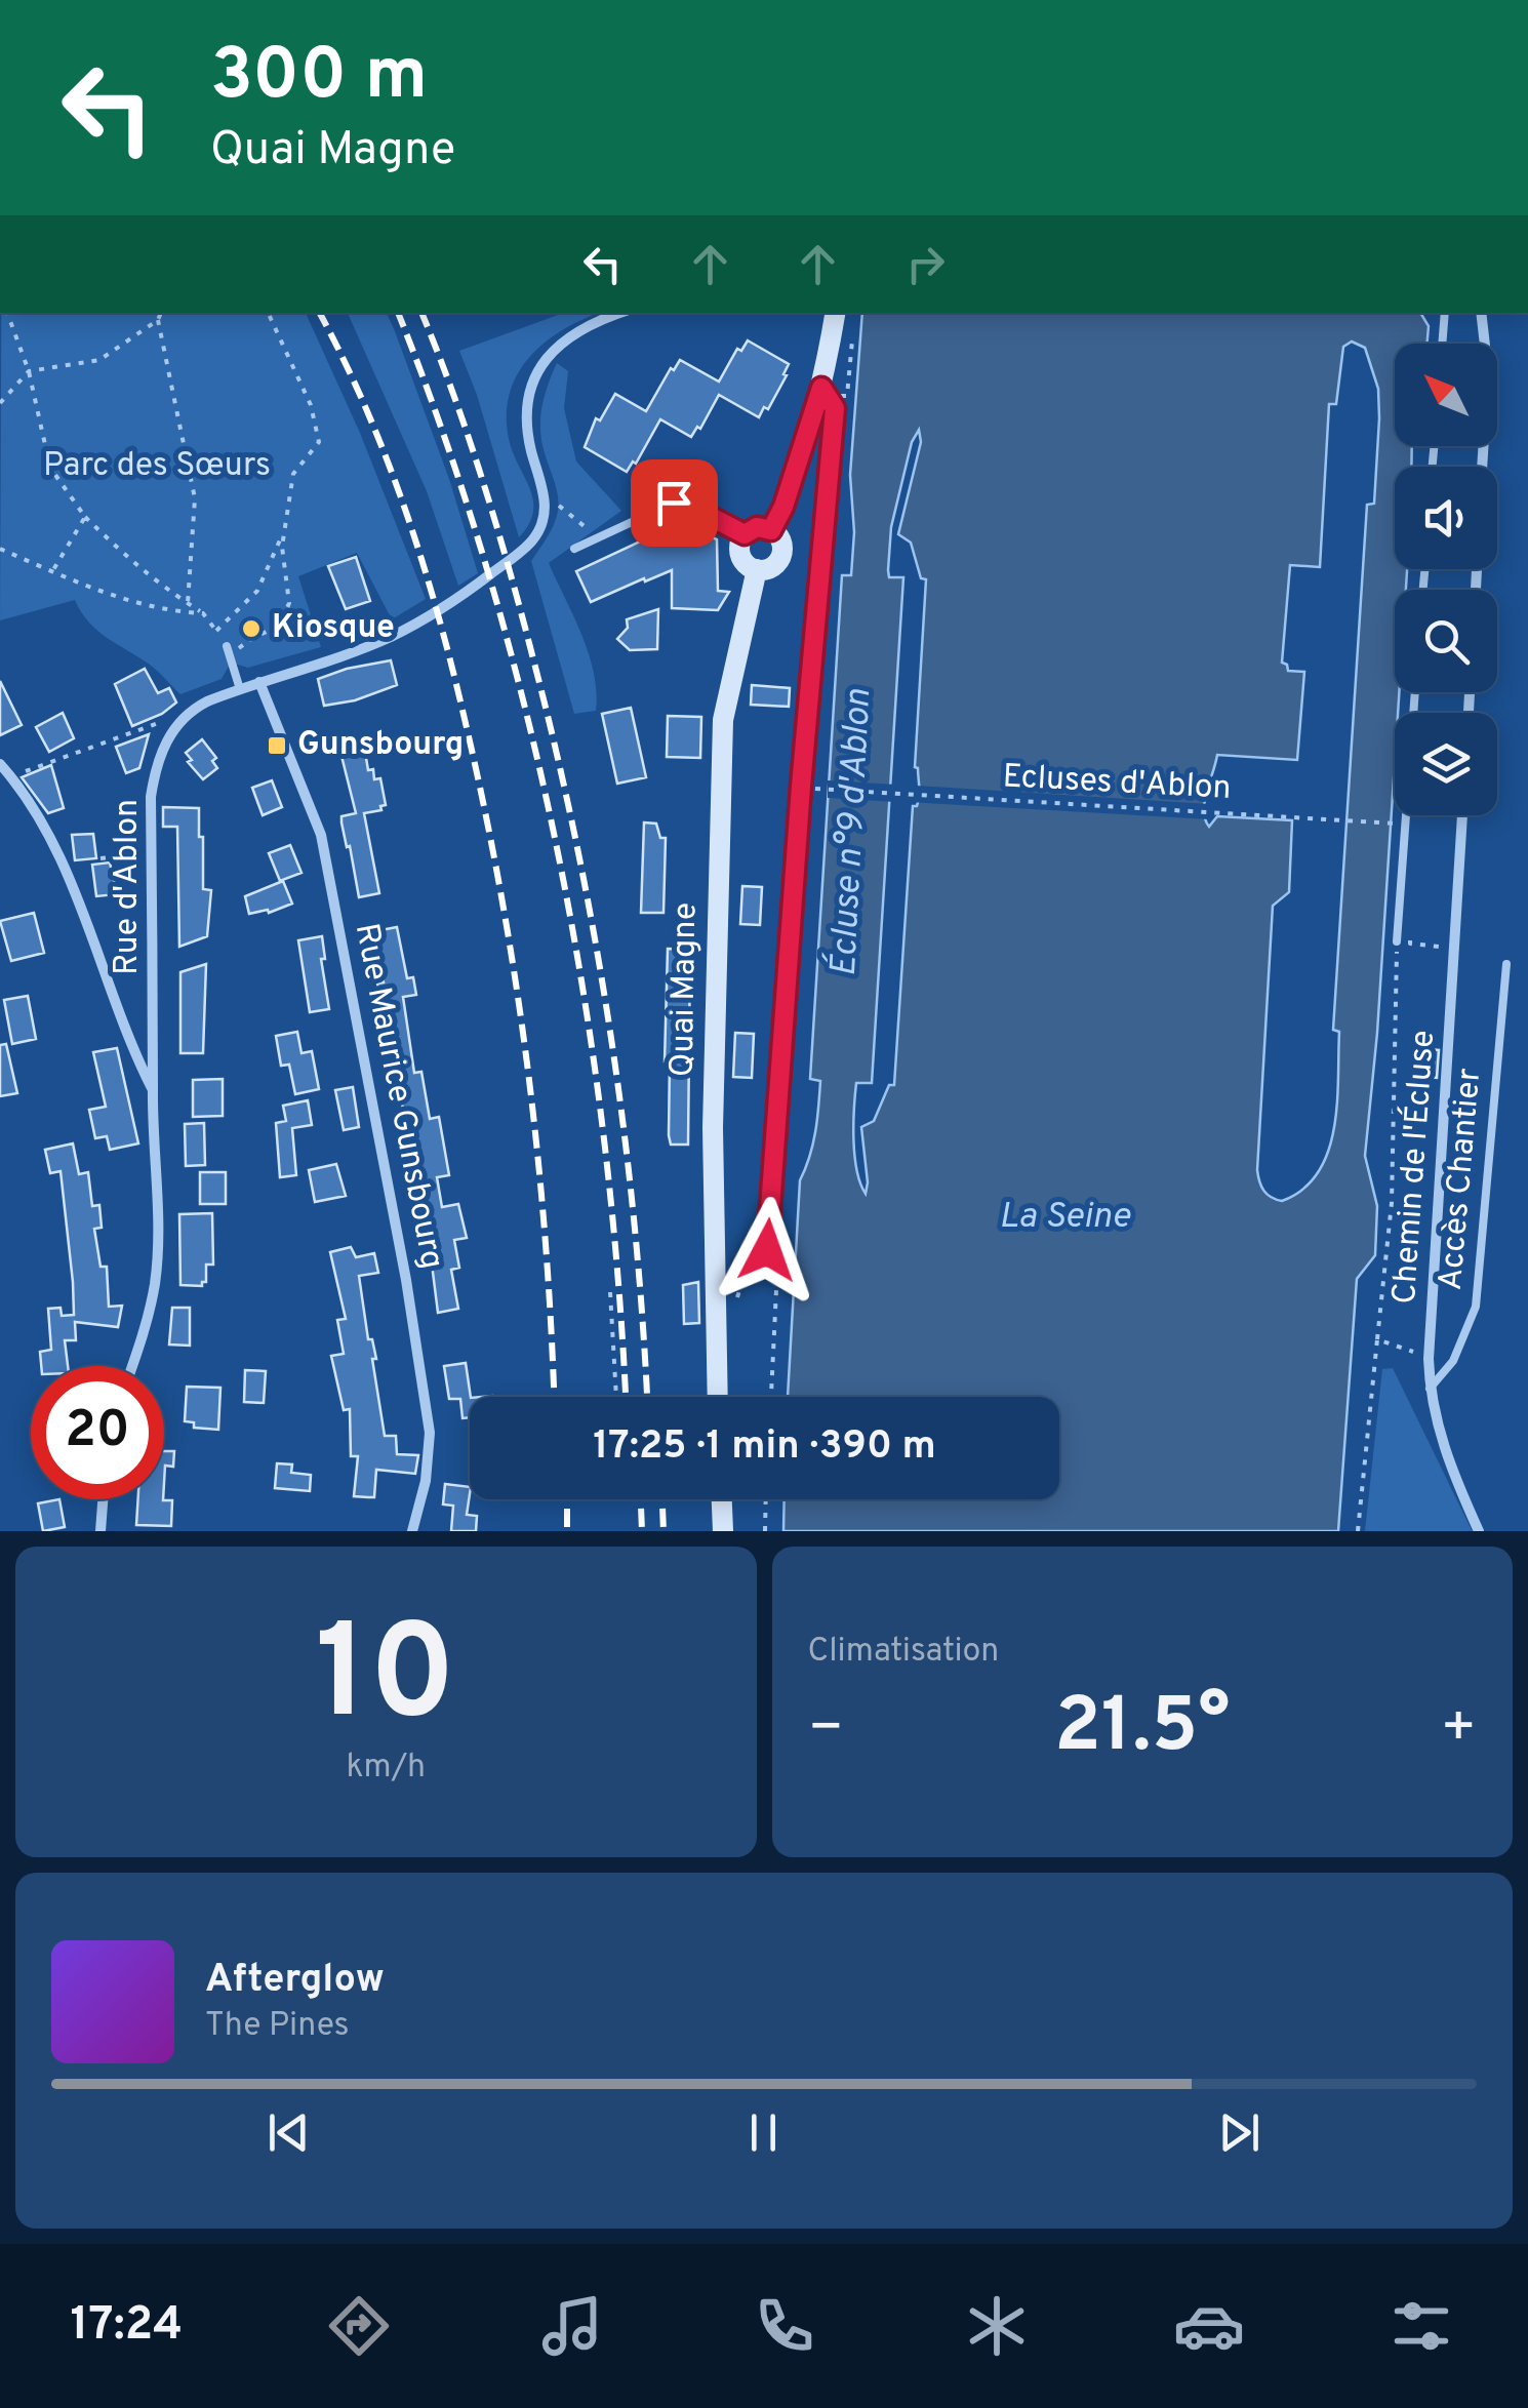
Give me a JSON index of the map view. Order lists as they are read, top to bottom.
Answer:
{
  "streets": {
    "main road": ["Quai Magne"],
    "street": ["Rue d'Ablon", "Rue Maurice Gunsbourg", "Chemin de l'Écluse"],
    "lane": ["Accès Chantier"],
    "path": ["Ecluses d'Ablon"]
  },
  "crossings": [
    ["Chemin de l'Écluse", "Accès Chantier"]
  ],
  "water": ["Écluse n°9 d'Ablon", "La Seine"],
  "parks": ["Parc des Sœurs"],
  "places": {
    "other": ["Kiosque"],
    "transit": ["Gunsbourg"]
  },
  "north": "top left",
  "page": {
    "turn": ["300 m", "Quai Magne"],
    "limit": "20",
    "trip": "17:25 · 1 min · 390 m",
    "tile": [
      ["10", "km/h"],
      "Climatisation"
    ],
    "heat": ["−", "21.5°", "+"],
    "song": ["Afterglow", "The Pines"],
    "tabs": "17:24"
  }
}
